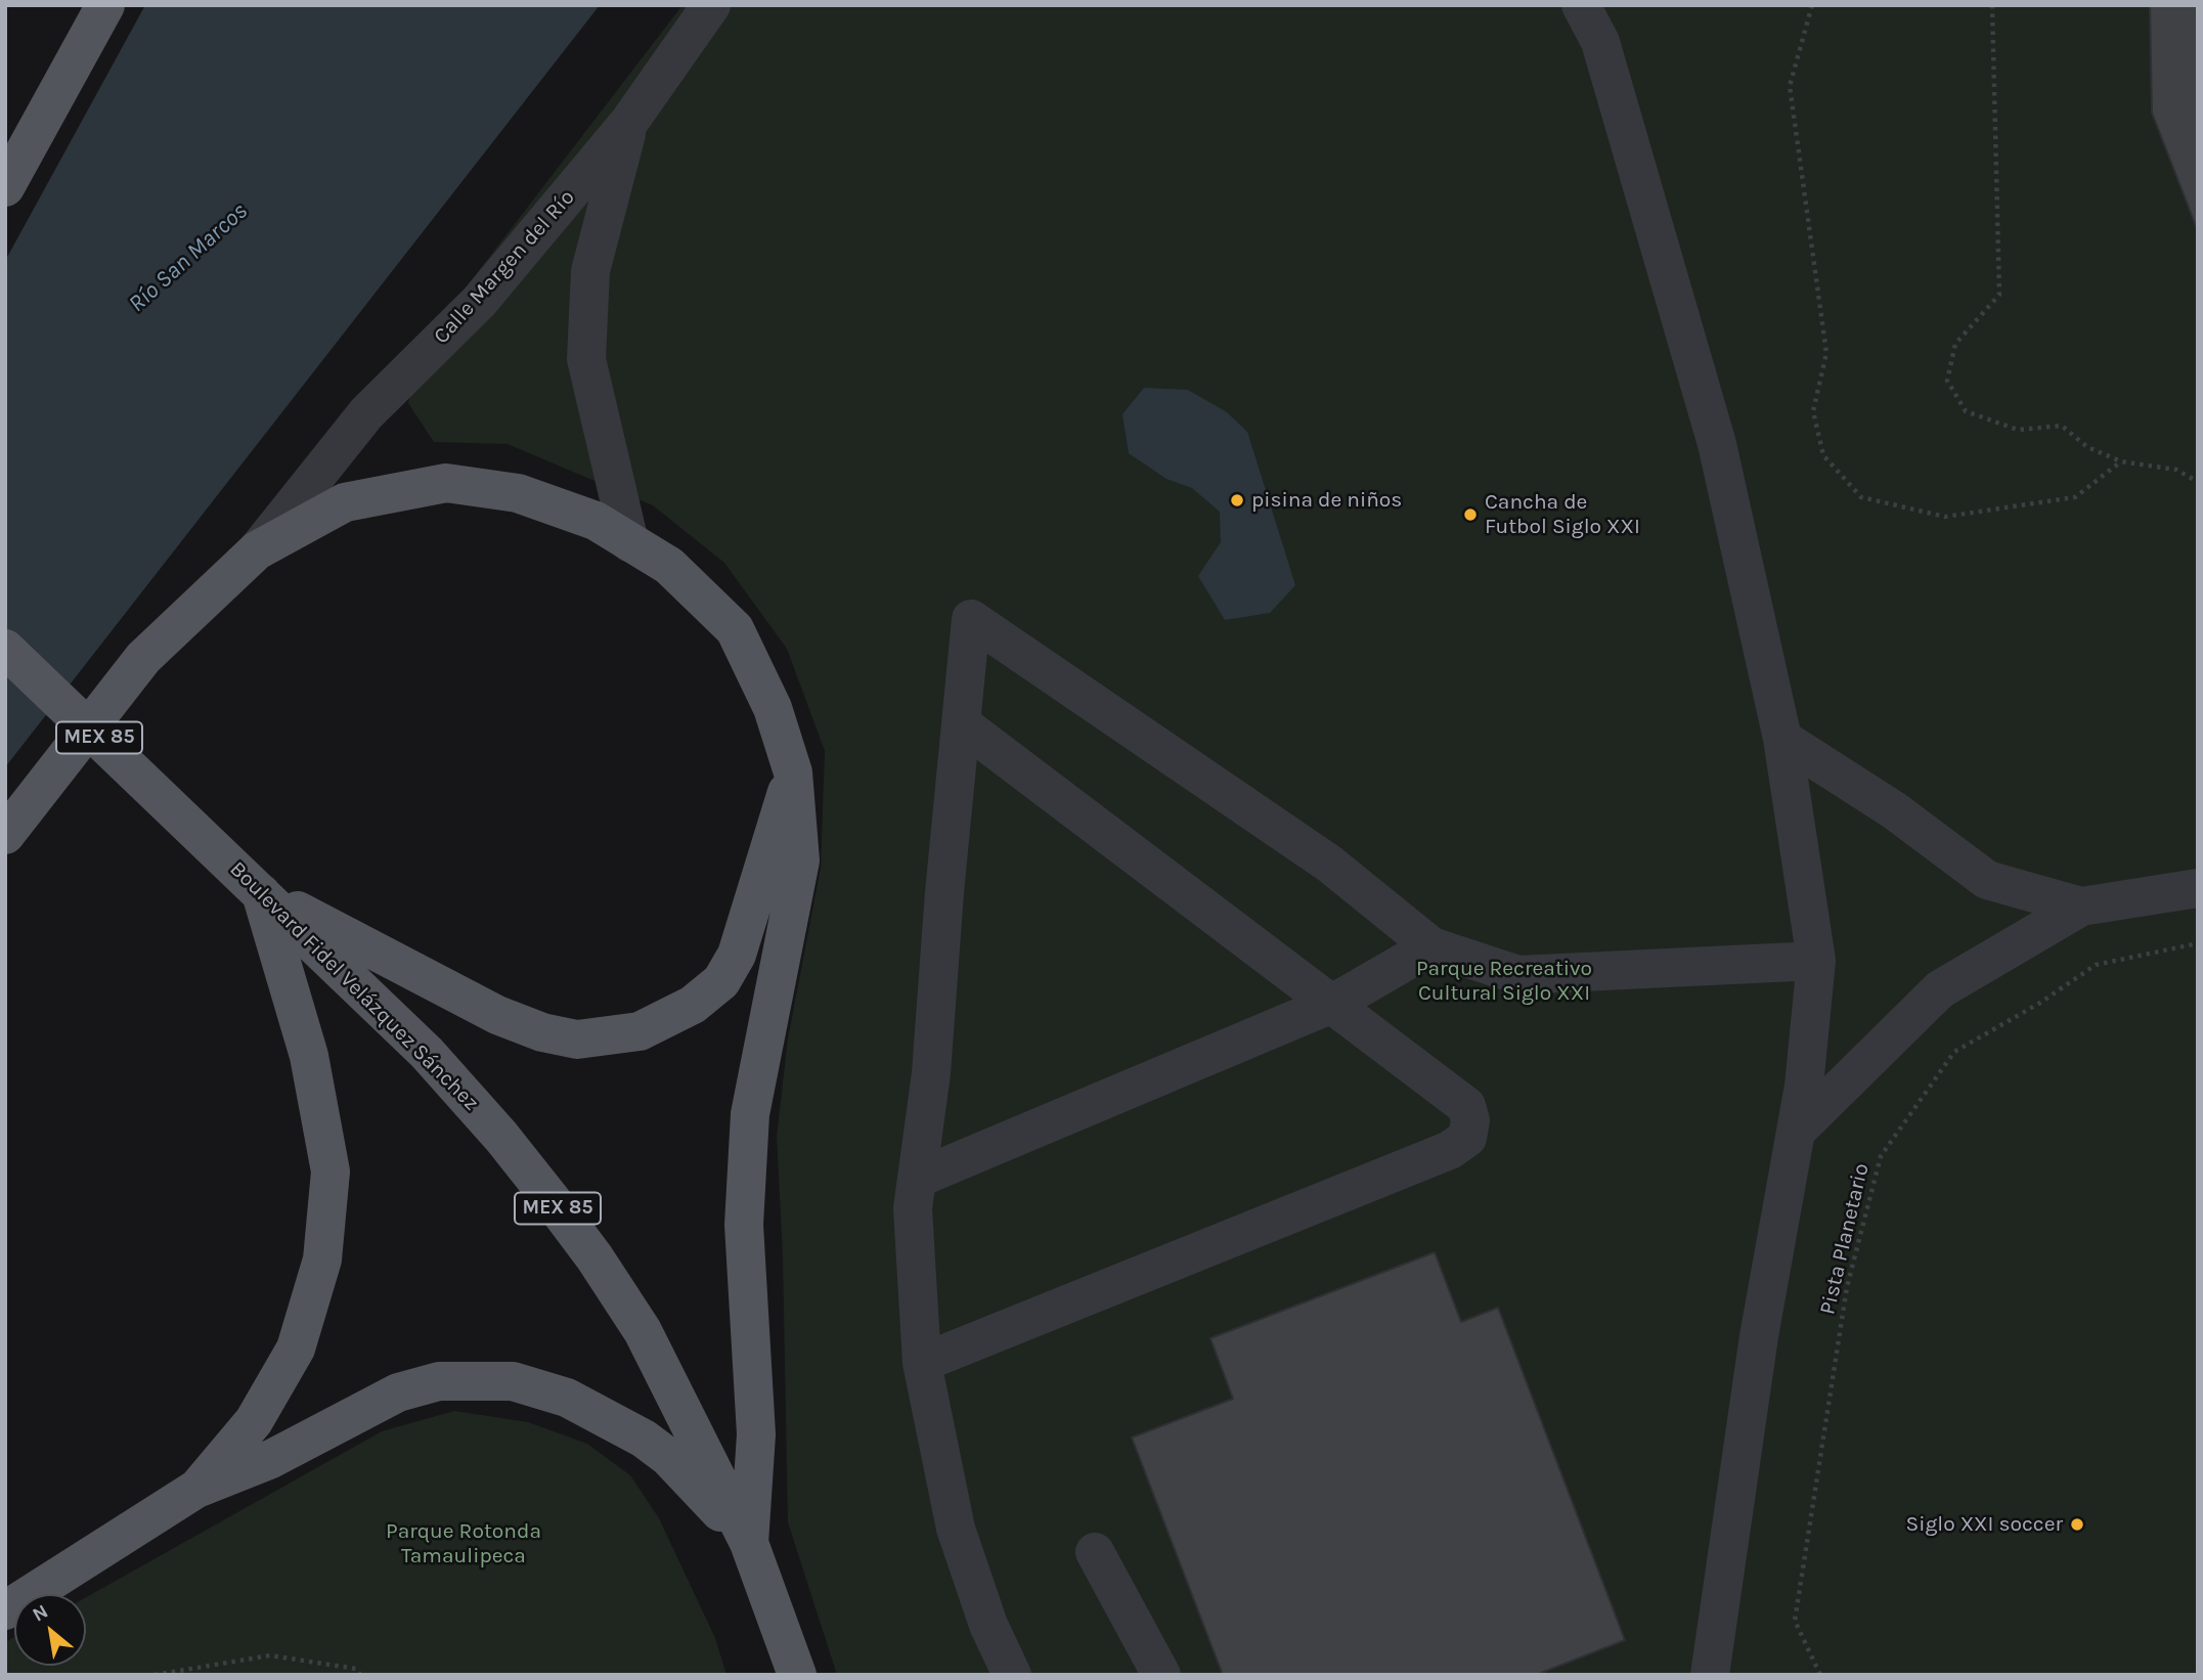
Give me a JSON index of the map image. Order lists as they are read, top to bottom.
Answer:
{
  "streets": {
    "main road": ["MEX 85", "Boulevard Fidel Velázquez Sánchez"],
    "street": ["Calle Margen del Río"],
    "path": ["Pista Planetario"]
  },
  "water": ["Río San Marcos"],
  "parks": ["Parque Recreativo Cultural Siglo XXI", "Parque Rotonda Tamaulipeca"],
  "places": ["pisina de niños", "Cancha de Futbol Siglo XXI", "Siglo XXI soccer"],
  "north": "top left"
}
